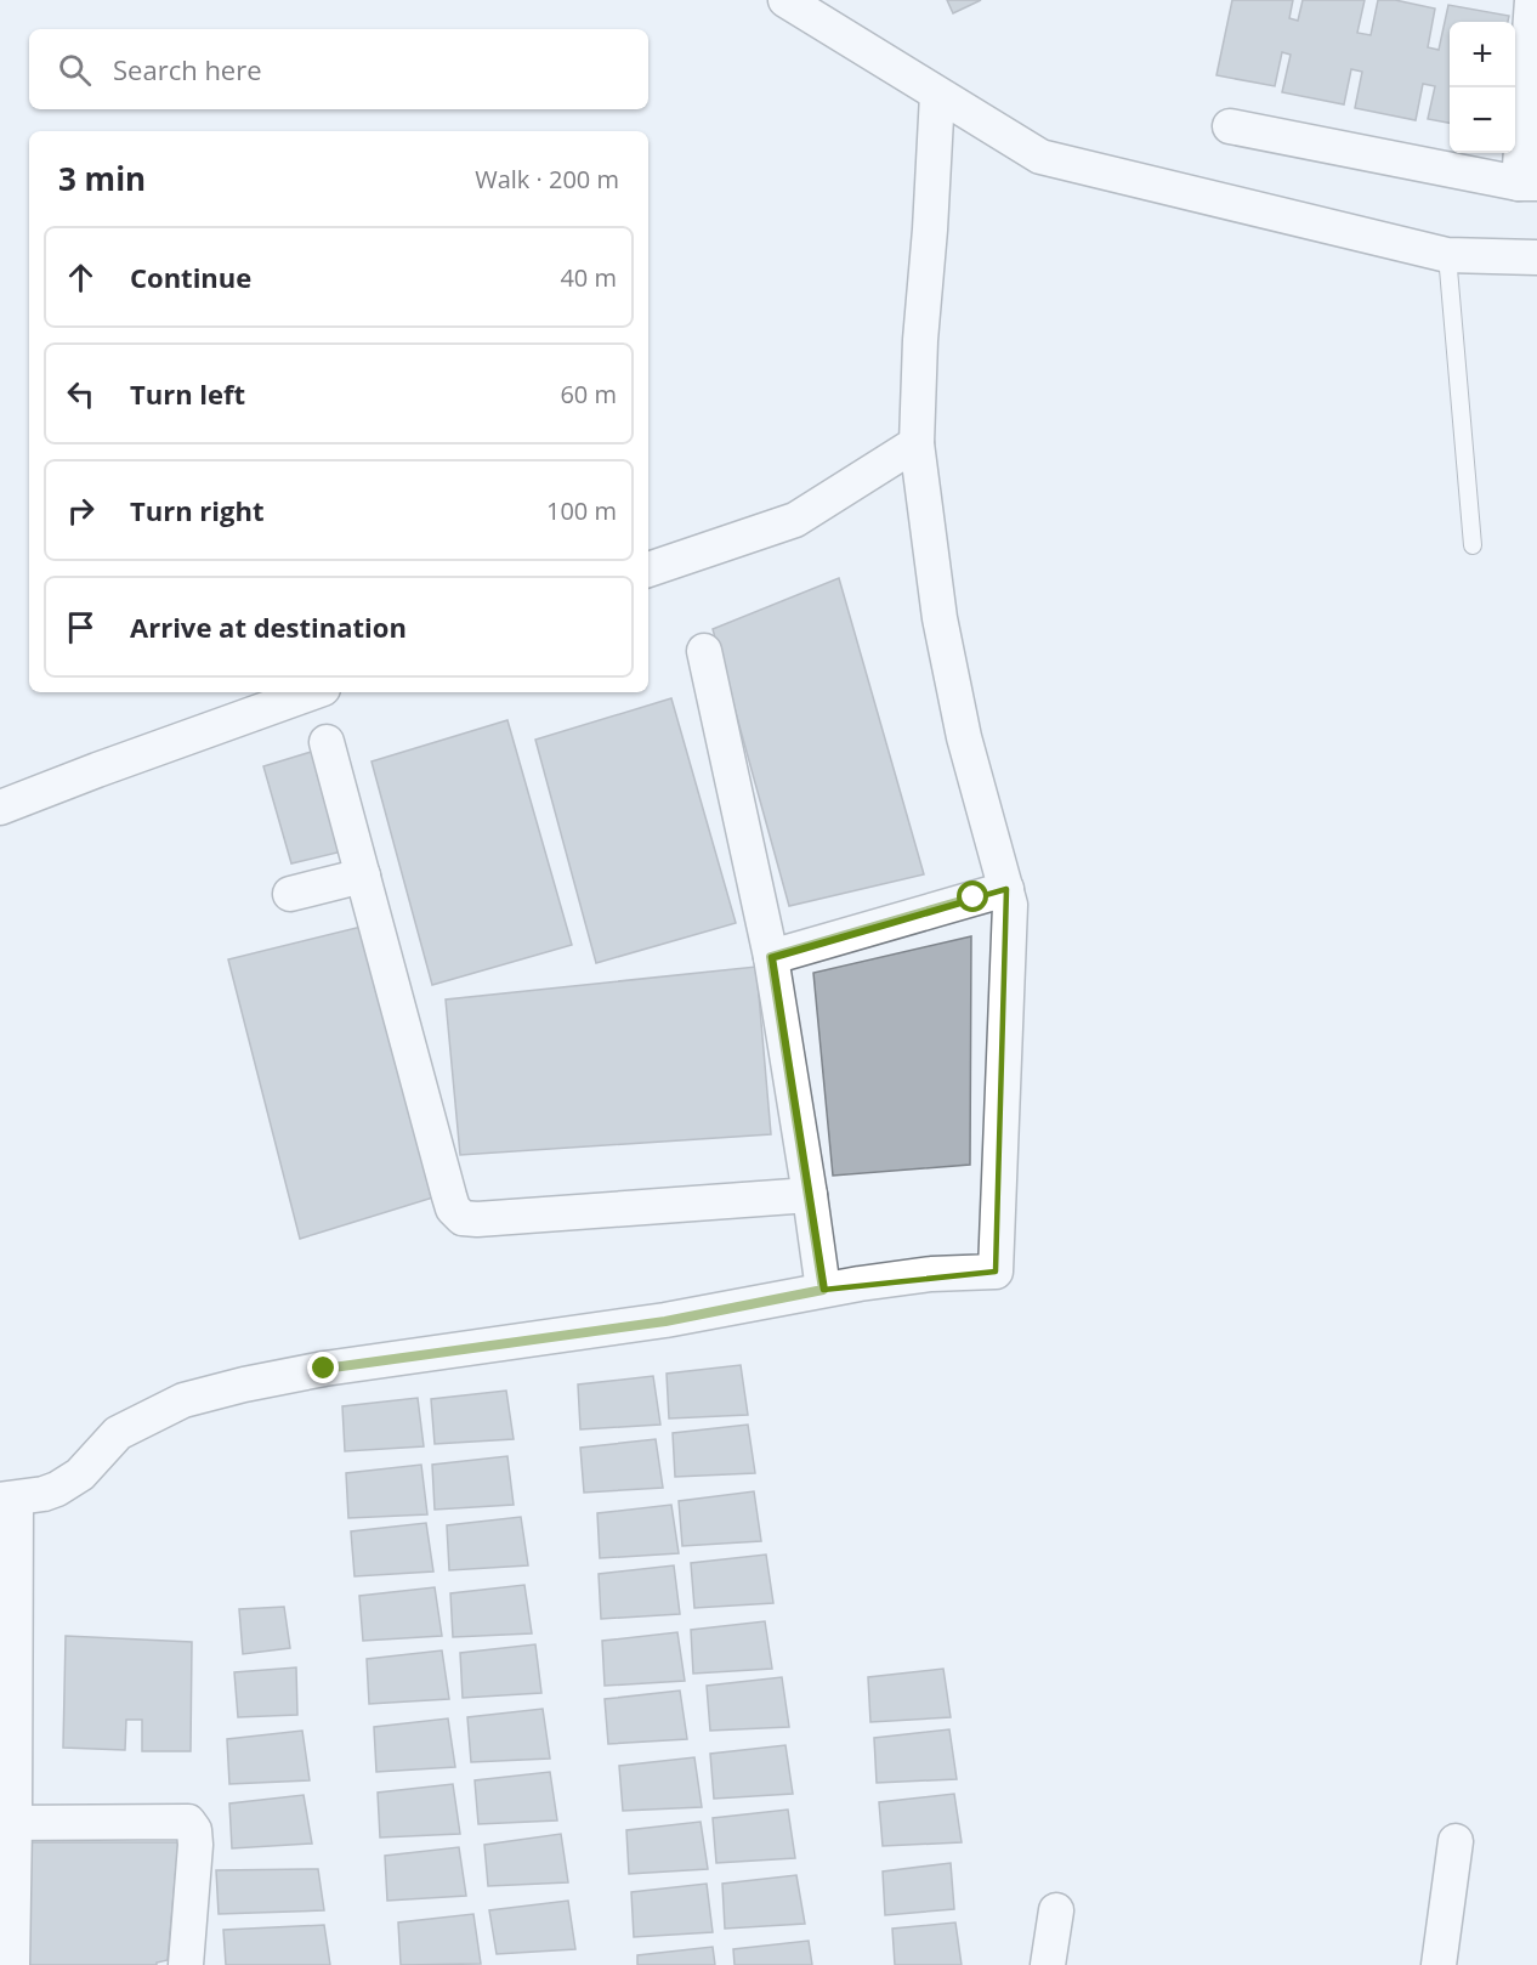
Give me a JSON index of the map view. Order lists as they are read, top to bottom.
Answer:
{
  "page": {
    "map_buttons": ["+", "−"],
    "search": "Search here",
    "heading": ["3 min", "Walk · 200 m"],
    "list": [
      ["Continue", "40 m"],
      ["Turn left", "60 m"],
      ["Turn right", "100 m"],
      "Arrive at destination"
    ]
  }
}
